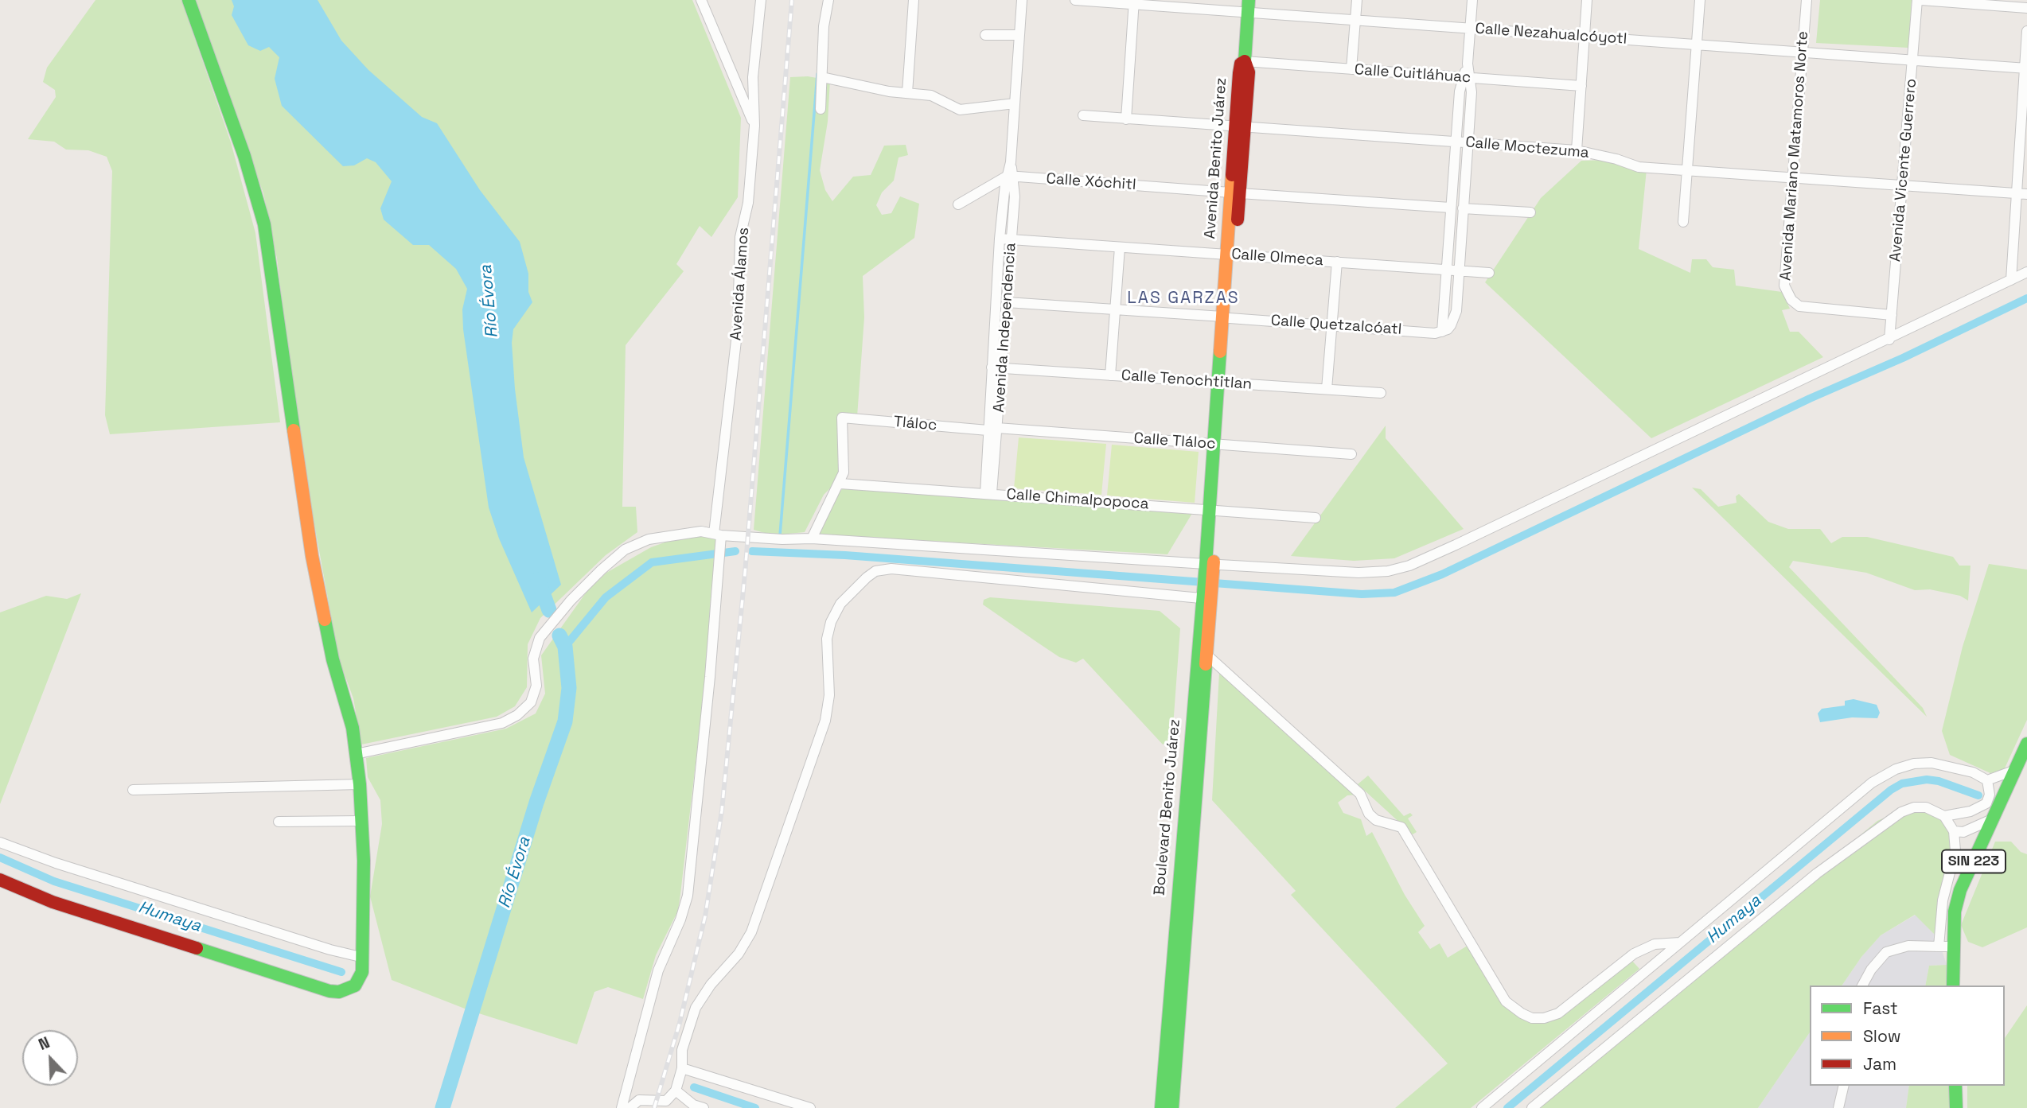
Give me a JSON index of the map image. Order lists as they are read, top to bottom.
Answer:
{
  "streets": {
    "street": [
      "Calle Nezahualcóyotl",
      "Calle Cuitláhuac",
      "Calle Moctezuma",
      "Avenida Mariano Matamoros Norte",
      "Avenida Benito Juárez",
      "Avenida Vicente Guerrero",
      "Calle Xóchitl",
      "Calle Olmeca",
      "Avenida Álamos",
      "Calle Quetzalcóatl",
      "Avenida Independencia",
      "Calle Tenochtitlan",
      "Tláloc",
      "Calle Tláloc",
      "Calle Chimalpopoca",
      "Boulevard Benito Juárez",
      "SIN 223"
    ]
  },
  "crossings": [
    ["Calle Nezahualcóyotl", "Avenida Mariano Matamoros Norte"],
    ["Calle Nezahualcóyotl", "Avenida Benito Juárez"],
    ["Calle Nezahualcóyotl", "Avenida Vicente Guerrero"],
    ["Calle Cuitláhuac", "Avenida Benito Juárez"],
    ["Calle Moctezuma", "Avenida Mariano Matamoros Norte"],
    ["Calle Moctezuma", "Avenida Benito Juárez"],
    ["Calle Moctezuma", "Avenida Vicente Guerrero"],
    ["Avenida Mariano Matamoros Norte", "Avenida Vicente Guerrero"],
    ["Avenida Benito Juárez", "Calle Xóchitl"],
    ["Avenida Benito Juárez", "Calle Olmeca"],
    ["Avenida Benito Juárez", "Calle Quetzalcóatl"],
    ["Avenida Benito Juárez", "Calle Tenochtitlan"],
    ["Avenida Benito Juárez", "Calle Tláloc"],
    ["Avenida Benito Juárez", "Calle Chimalpopoca"],
    ["Avenida Benito Juárez", "Boulevard Benito Juárez"],
    ["Calle Xóchitl", "Avenida Independencia"],
    ["Calle Olmeca", "Avenida Independencia"],
    ["Calle Quetzalcóatl", "Avenida Independencia"],
    ["Avenida Independencia", "Calle Tenochtitlan"],
    ["Avenida Independencia", "Tláloc"],
    ["Avenida Independencia", "Calle Tláloc"],
    ["Avenida Independencia", "Calle Chimalpopoca"],
    ["Tláloc", "Calle Tláloc"],
    ["Tláloc", "Calle Chimalpopoca"],
    ["Calle Chimalpopoca", "Boulevard Benito Juárez"]
  ],
  "districts": ["LAS GARZAS"],
  "water": ["Río Évora", "Humaya"],
  "legend": ["Fast", "Slow", "Jam"],
  "north": "top left"
}
